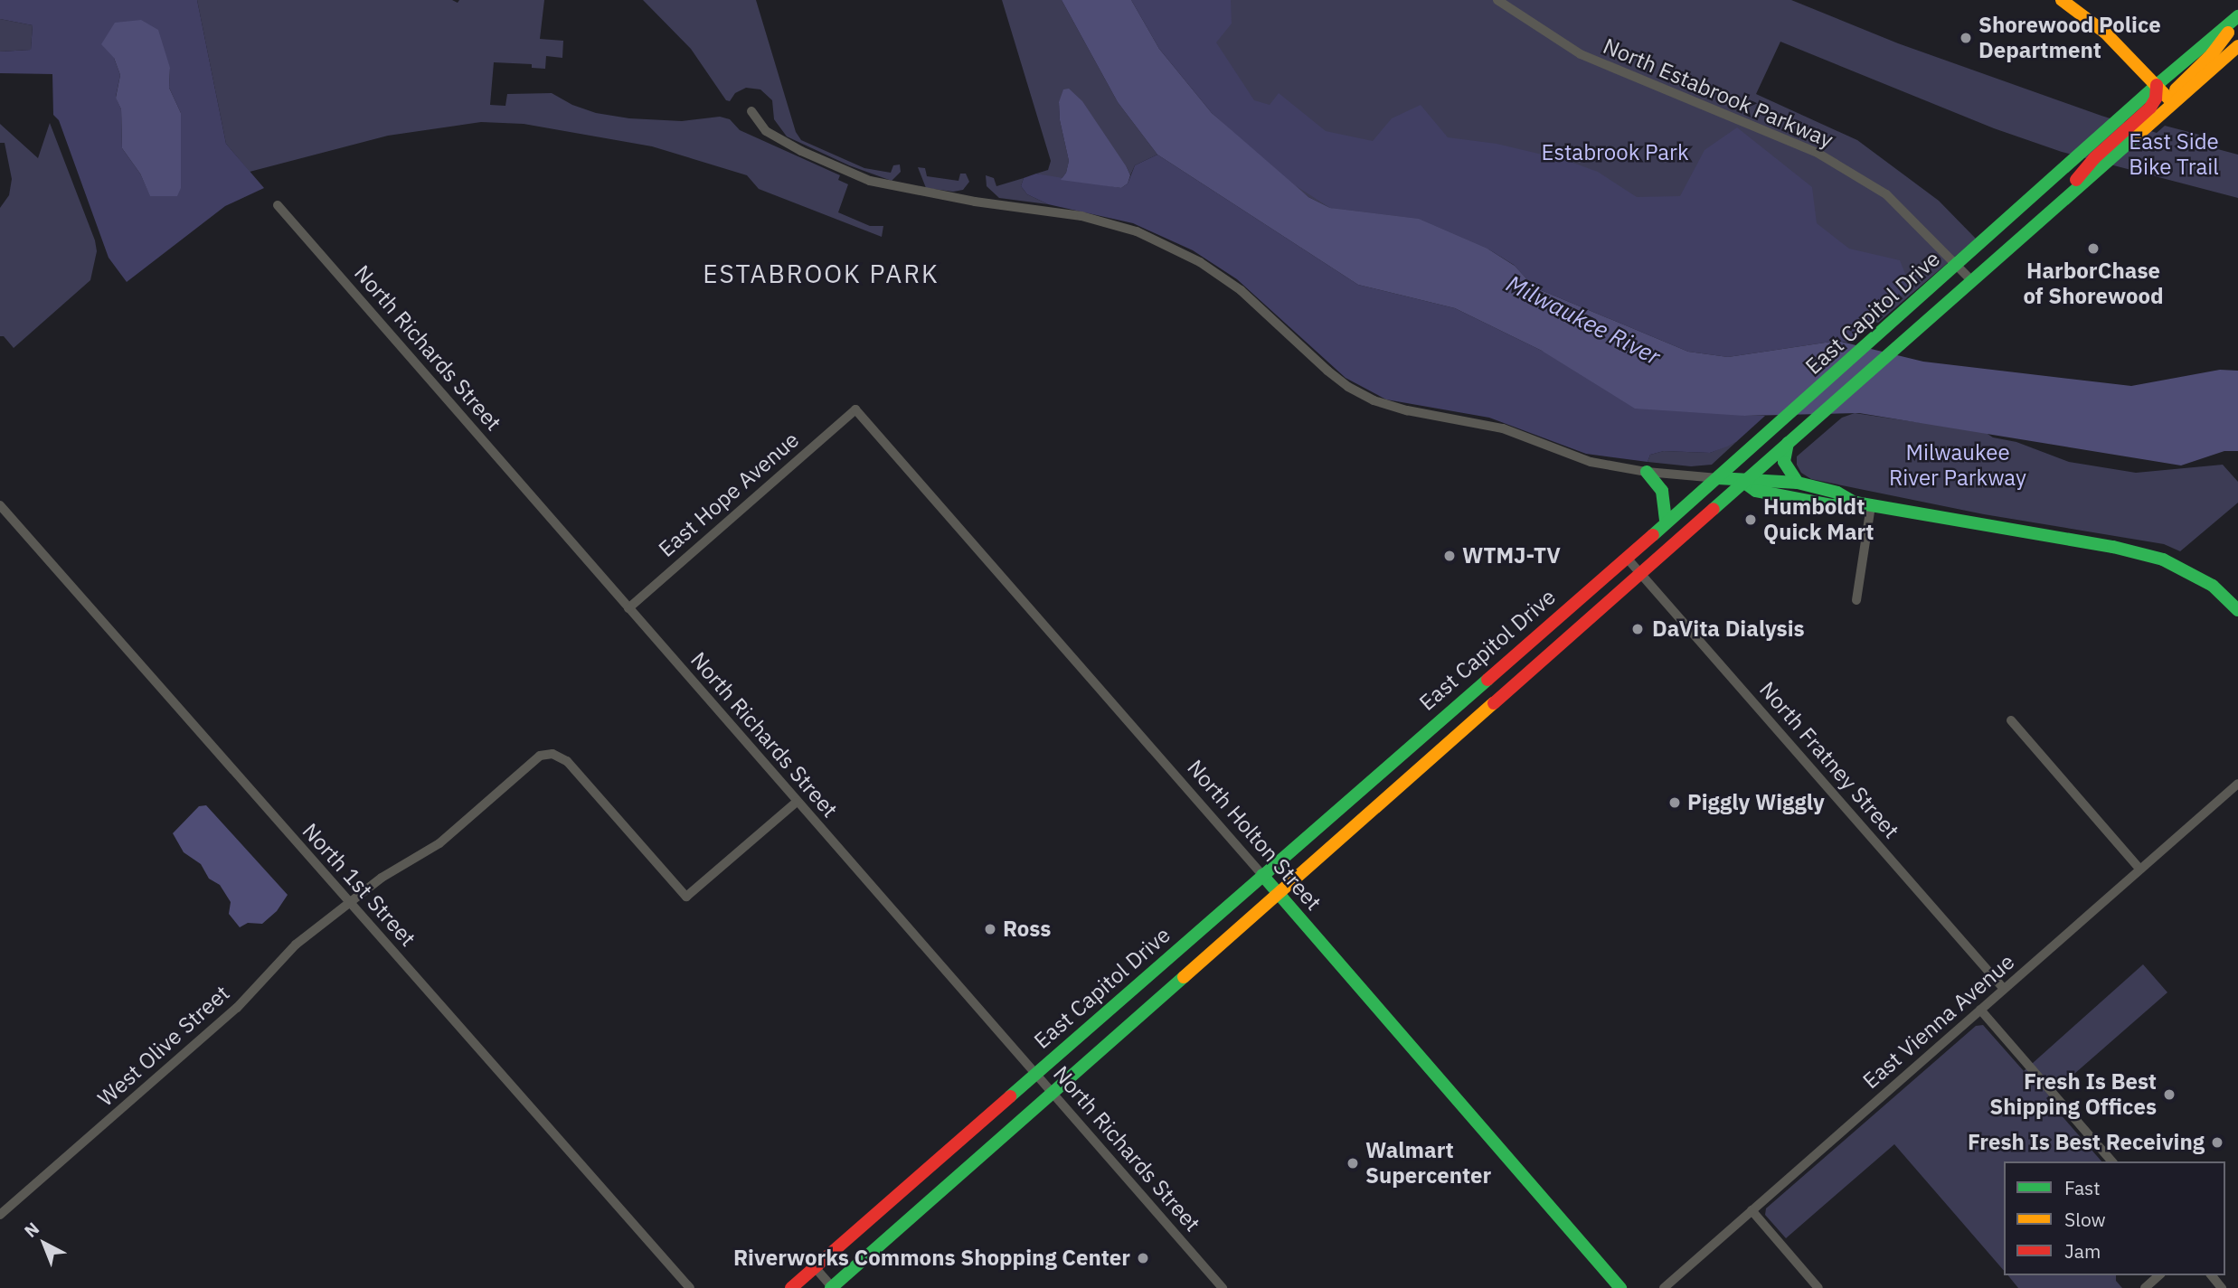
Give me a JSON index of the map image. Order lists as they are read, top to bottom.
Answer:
{
  "streets": {
    "main road": ["East Capitol Drive", "North Holton Street"],
    "street": [
      "North Estabrook Parkway",
      "North Richards Street",
      "East Hope Avenue",
      "North Fratney Street",
      "North 1st Street",
      "East Vienna Avenue",
      "West Olive Street"
    ]
  },
  "crossings": [
    ["North Estabrook Parkway", "East Capitol Drive"],
    ["East Capitol Drive", "North Richards Street"],
    ["East Capitol Drive", "North Fratney Street"],
    ["East Capitol Drive", "North Holton Street"],
    ["North Richards Street", "East Hope Avenue"],
    ["North Richards Street", "West Olive Street"],
    ["East Hope Avenue", "North Holton Street"],
    ["North Fratney Street", "East Vienna Avenue"],
    ["North 1st Street", "West Olive Street"]
  ],
  "districts": ["ESTABROOK PARK"],
  "water": ["Milwaukee River"],
  "parks": ["East Side Bike Trail", "Estabrook Park", "Milwaukee River Parkway"],
  "places": [
    "Shorewood Police Department",
    "HarborChase of Shorewood",
    "Humboldt Quick Mart",
    "WTMJ-TV",
    "DaVita Dialysis",
    "Piggly Wiggly",
    "Ross",
    "Fresh Is Best Shipping Offices",
    "Fresh Is Best Receiving",
    "Walmart Supercenter",
    "Riverworks Commons Shopping Center"
  ],
  "legend": ["Fast", "Slow", "Jam"],
  "north": "top left"
}
